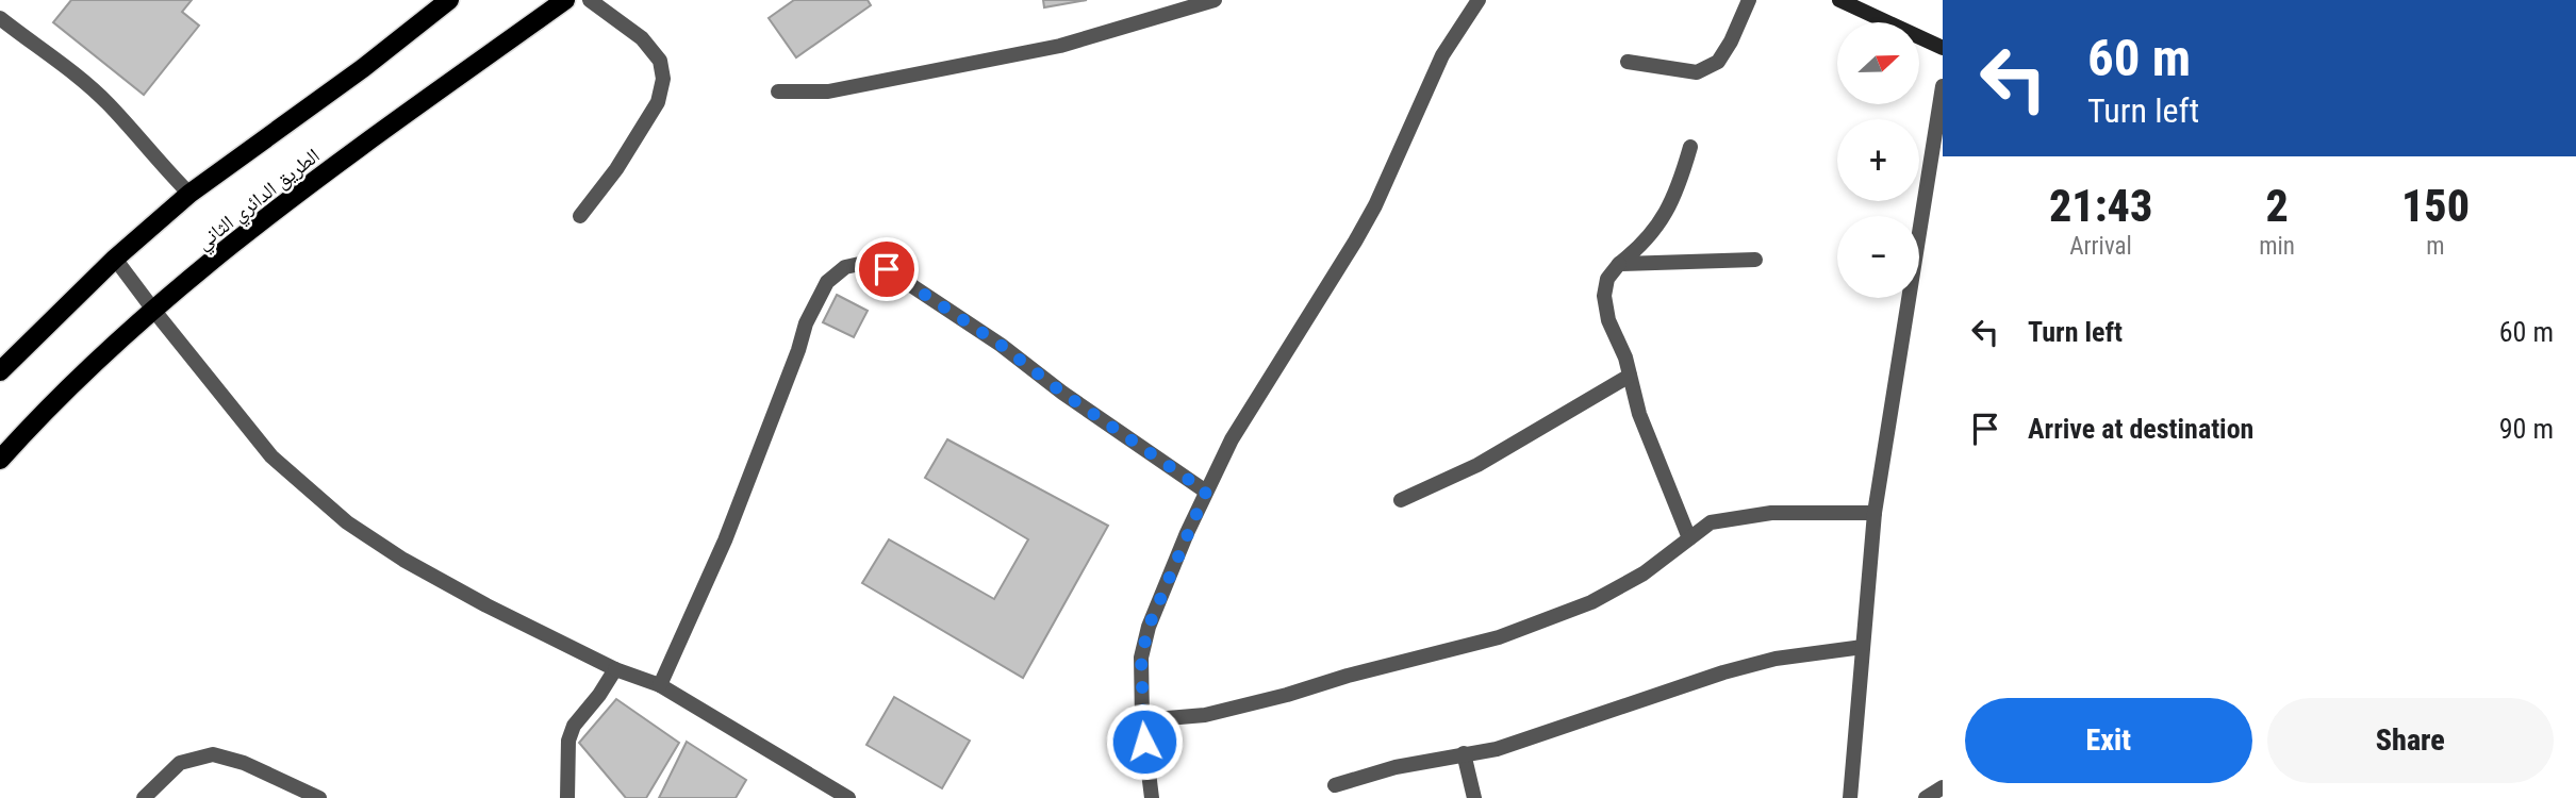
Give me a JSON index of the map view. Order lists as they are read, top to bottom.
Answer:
{
  "streets": {
    "main road": ["الطريق الدائري الثاني"]
  },
  "north": "right",
  "page": {
    "turn": ["60 m", "Turn left"],
    "map_buttons": ["+", "−"],
    "eta": [
      "21:43",
      "Arrival",
      "2",
      "min",
      "150",
      "m"
    ],
    "list": [
      {
        "name": "Turn left",
        "value": "60 m"
      },
      {
        "name": "Arrive at destination",
        "value": "90 m"
      }
    ],
    "buttons": ["Exit", "Share"]
  }
}
